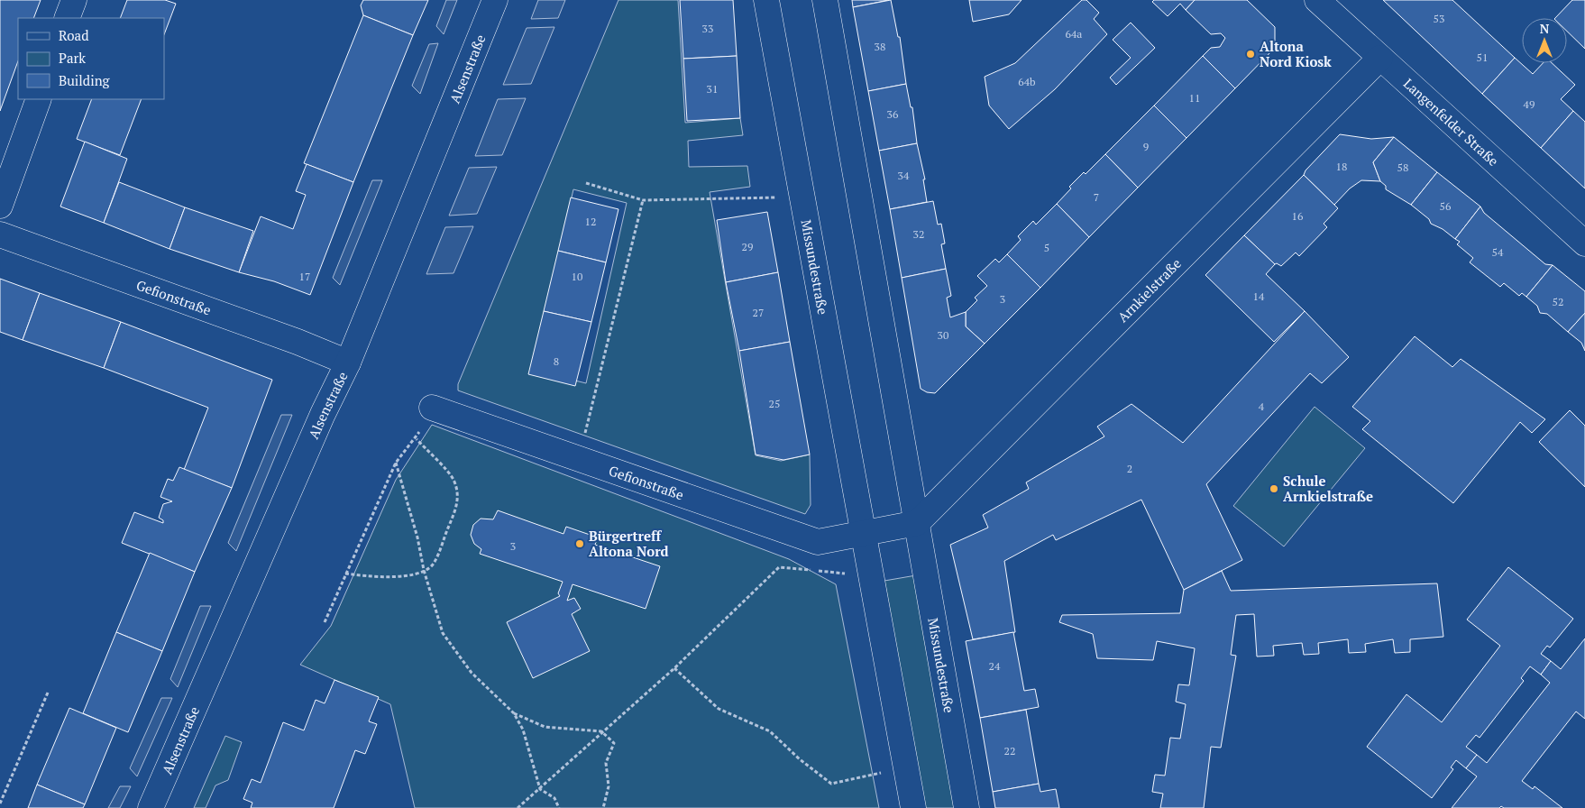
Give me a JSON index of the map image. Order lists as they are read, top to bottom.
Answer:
{
  "streets": {
    "street": [
      "Alsenstraße",
      "Langenfelder Straße",
      "Missundestraße",
      "Arnkielstraße",
      "Gefionstraße"
    ]
  },
  "crossings": [
    ["Alsenstraße", "Gefionstraße"],
    ["Langenfelder Straße", "Arnkielstraße"],
    ["Missundestraße", "Arnkielstraße"],
    ["Missundestraße", "Gefionstraße"]
  ],
  "places": ["Altona Nord Kiosk", "Schule Arnkielstraße", "Bürgertreff Altona Nord"],
  "house_numbers": [
    "53",
    "33",
    "64a",
    "38",
    "51",
    "64b",
    "31",
    "11",
    "49",
    "36",
    "9",
    "18",
    "58",
    "34",
    "7",
    "56",
    "16",
    "12",
    "32",
    "29",
    "5",
    "54",
    "17",
    "10",
    "14",
    "3",
    "52",
    "27",
    "30",
    "8",
    "25",
    "4",
    "2",
    "3",
    "24",
    "22"
  ],
  "legend": ["Road", "Park", "Building"],
  "north": "top"
}
